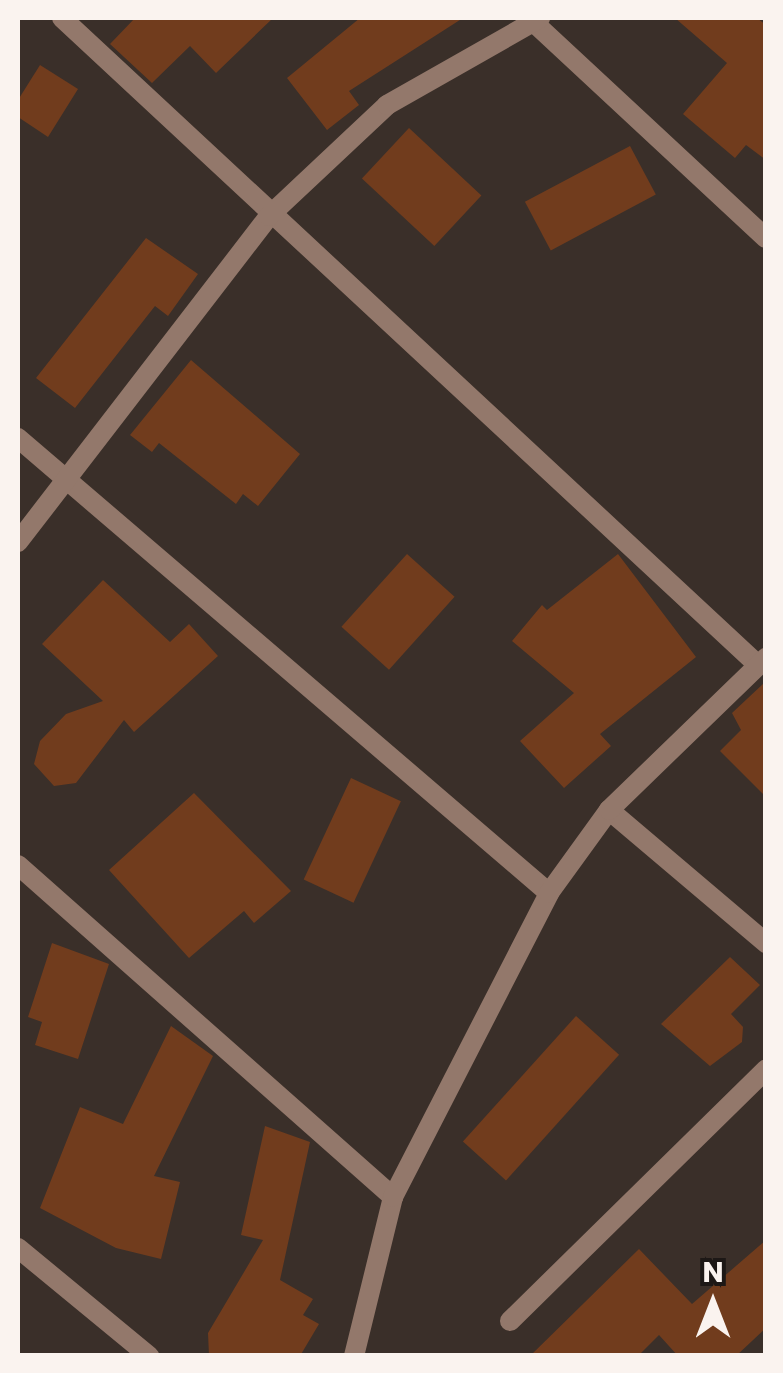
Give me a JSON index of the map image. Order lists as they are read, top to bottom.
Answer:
{
  "north": "top"
}
